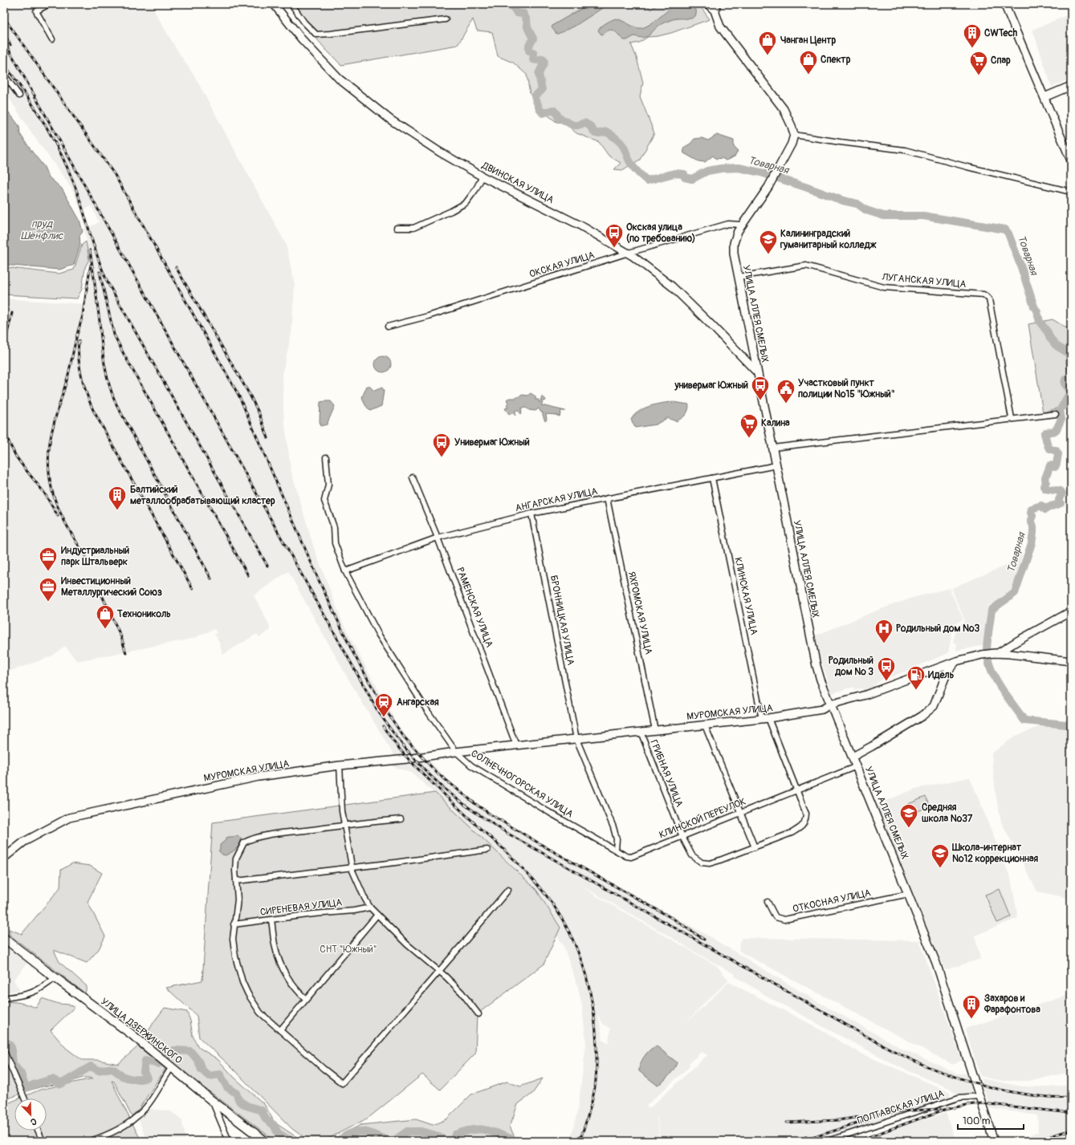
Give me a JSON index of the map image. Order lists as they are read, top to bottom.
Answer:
{
  "streets": {
    "main road": [
      "ДВИНСКАЯ УЛИЦА",
      "УЛИЦА АЛЛЕЯ СМЕЛЫХ",
      "МУРОМСКАЯ УЛИЦА",
      "УЛИЦА ДЗЕРЖИНСКОГО"
    ],
    "street": [
      "ОКСКАЯ УЛИЦА",
      "ЛУГАНСКАЯ УЛИЦА",
      "АНГАРСКАЯ УЛИЦА",
      "КЛИНСКАЯ УЛИЦА",
      "РАМЕНСКАЯ УЛИЦА",
      "ЯХРОМСКАЯ УЛИЦА",
      "БРОННИЦКАЯ УЛИЦА",
      "ГРИБНАЯ УЛИЦА",
      "СОЛНЕЧНОГОРСКАЯ УЛИЦА",
      "КЛИНСКОЙ ПЕРЕУЛОК",
      "ОТКОСНАЯ УЛИЦА",
      "СИРЕНЕВАЯ УЛИЦА",
      "ПОЛТАВСКАЯ УЛИЦА"
    ]
  },
  "crossings": [
    ["ДВИНСКАЯ УЛИЦА", "ОКСКАЯ УЛИЦА"],
    ["ДВИНСКАЯ УЛИЦА", "УЛИЦА АЛЛЕЯ СМЕЛЫХ"],
    ["ОКСКАЯ УЛИЦА", "УЛИЦА АЛЛЕЯ СМЕЛЫХ"],
    ["ЛУГАНСКАЯ УЛИЦА", "УЛИЦА АЛЛЕЯ СМЕЛЫХ"],
    ["УЛИЦА АЛЛЕЯ СМЕЛЫХ", "АНГАРСКАЯ УЛИЦА"],
    ["УЛИЦА АЛЛЕЯ СМЕЛЫХ", "МУРОМСКАЯ УЛИЦА"],
    ["УЛИЦА АЛЛЕЯ СМЕЛЫХ", "КЛИНСКОЙ ПЕРЕУЛОК"],
    ["УЛИЦА АЛЛЕЯ СМЕЛЫХ", "ОТКОСНАЯ УЛИЦА"],
    ["УЛИЦА АЛЛЕЯ СМЕЛЫХ", "ПОЛТАВСКАЯ УЛИЦА"],
    ["АНГАРСКАЯ УЛИЦА", "КЛИНСКАЯ УЛИЦА"],
    ["АНГАРСКАЯ УЛИЦА", "РАМЕНСКАЯ УЛИЦА"],
    ["АНГАРСКАЯ УЛИЦА", "ЯХРОМСКАЯ УЛИЦА"],
    ["АНГАРСКАЯ УЛИЦА", "БРОННИЦКАЯ УЛИЦА"],
    ["АНГАРСКАЯ УЛИЦА", "СОЛНЕЧНОГОРСКАЯ УЛИЦА"],
    ["КЛИНСКАЯ УЛИЦА", "МУРОМСКАЯ УЛИЦА"],
    ["РАМЕНСКАЯ УЛИЦА", "МУРОМСКАЯ УЛИЦА"],
    ["ЯХРОМСКАЯ УЛИЦА", "МУРОМСКАЯ УЛИЦА"],
    ["БРОННИЦКАЯ УЛИЦА", "МУРОМСКАЯ УЛИЦА"],
    ["МУРОМСКАЯ УЛИЦА", "ГРИБНАЯ УЛИЦА"],
    ["МУРОМСКАЯ УЛИЦА", "СОЛНЕЧНОГОРСКАЯ УЛИЦА"],
    ["ГРИБНАЯ УЛИЦА", "КЛИНСКОЙ ПЕРЕУЛОК"],
    ["СОЛНЕЧНОГОРСКАЯ УЛИЦА", "КЛИНСКОЙ ПЕРЕУЛОК"]
  ],
  "water": ["Товарная", "пруд Шёнфлис"],
  "parks": ["СНТ \"Южный\""],
  "places": {
    "building": ["CWTech", "Балтийский металлообрабатывающий кластер", "Захаров и Фарафонтова"],
    "shop": ["Чанган Центр", "Спектр", "Технониколь"],
    "supermarket": ["Спар", "Калина"],
    "bus stop": [
      "Окская улица (по требованию)",
      "универмаг Южный",
      "Универмаг Южный",
      "Родильный дом № 3"
    ],
    "school or university": ["Калининградский гуманитарный колледж", "Средняя школа №37", "Школа-интернат №12 коррекционная"],
    "public building": ["Участковый пункт полиции №15 \"Южный\""],
    "office": ["Индустриальный парк Штальверк", "Инвестиционный Металлургический Союз"],
    "hospital": ["Родильный дом №3"],
    "fuel station": ["Идель"],
    "station": ["Ангарская"]
  },
  "scale_bar": "100 m",
  "north": "bottom right"
}
